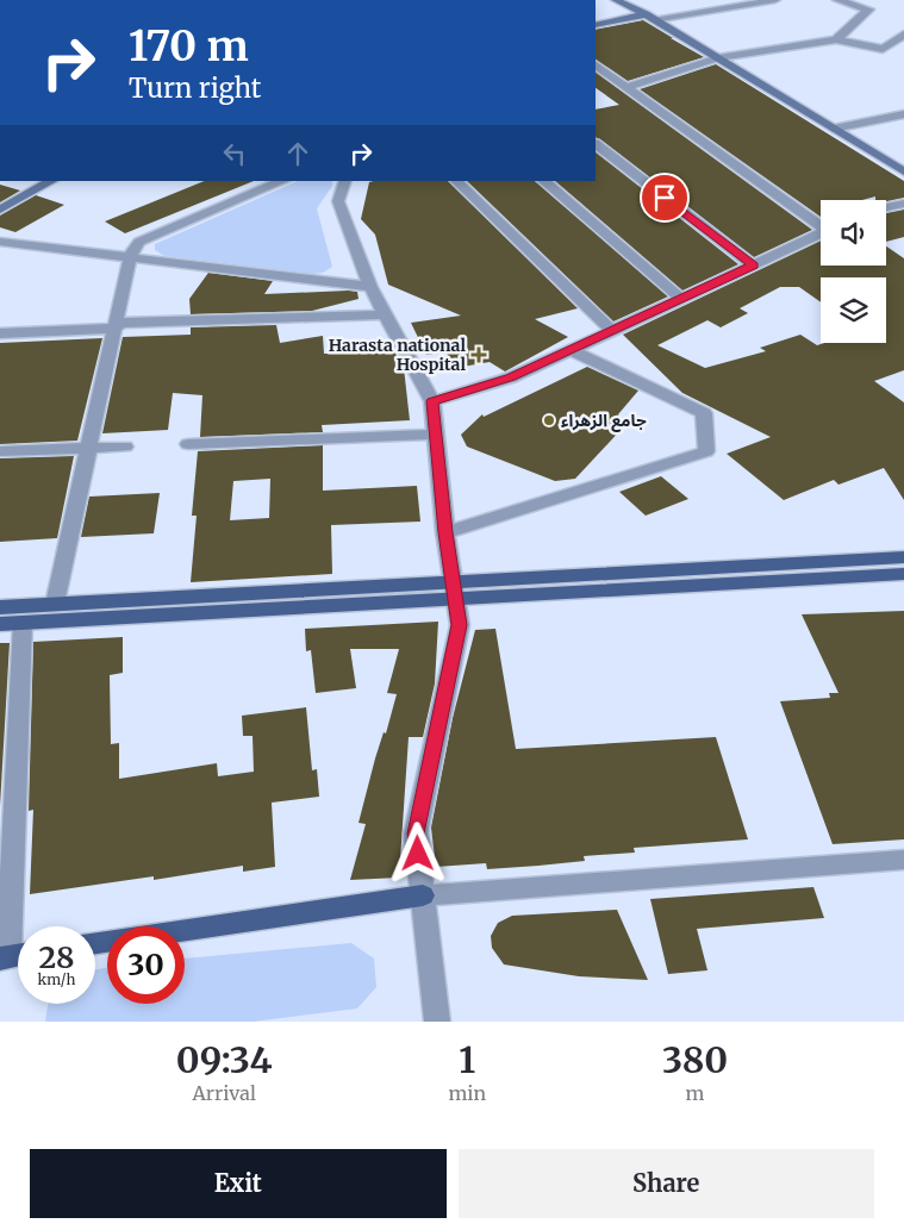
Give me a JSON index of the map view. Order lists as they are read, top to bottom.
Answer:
{
  "places": {
    "health": ["Harasta national Hospital"],
    "other": ["جامع الزهراء"]
  },
  "page": {
    "turn": ["170 m", "Turn right"],
    "speed": "28 km/h",
    "limit": "30",
    "eta": [
      "09:34",
      "Arrival",
      "1",
      "min",
      "380",
      "m"
    ],
    "buttons": ["Exit", "Share"]
  }
}
